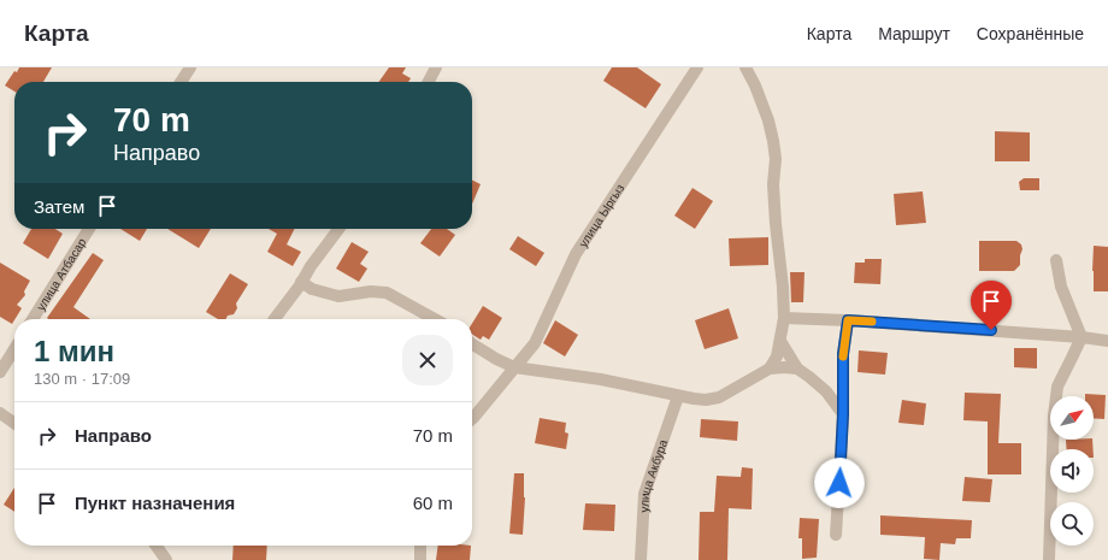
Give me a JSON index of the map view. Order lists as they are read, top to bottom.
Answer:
{
  "streets": {
    "street": ["улица Ыргыз", "улица Атбасар", "улица Акбура"]
  },
  "north": "top right",
  "page": {
    "header": "Карта",
    "nav": ["Карта", "Маршрут", "Сохранённые"],
    "turn": ["70 m", "Направо"],
    "then": "Затем",
    "heading": ["1 мин", "130 m · 17:09"],
    "list": [
      {
        "name": "Направо",
        "value": "70 m"
      },
      {
        "name": "Пункт назначения",
        "value": "60 m"
      }
    ]
  }
}
